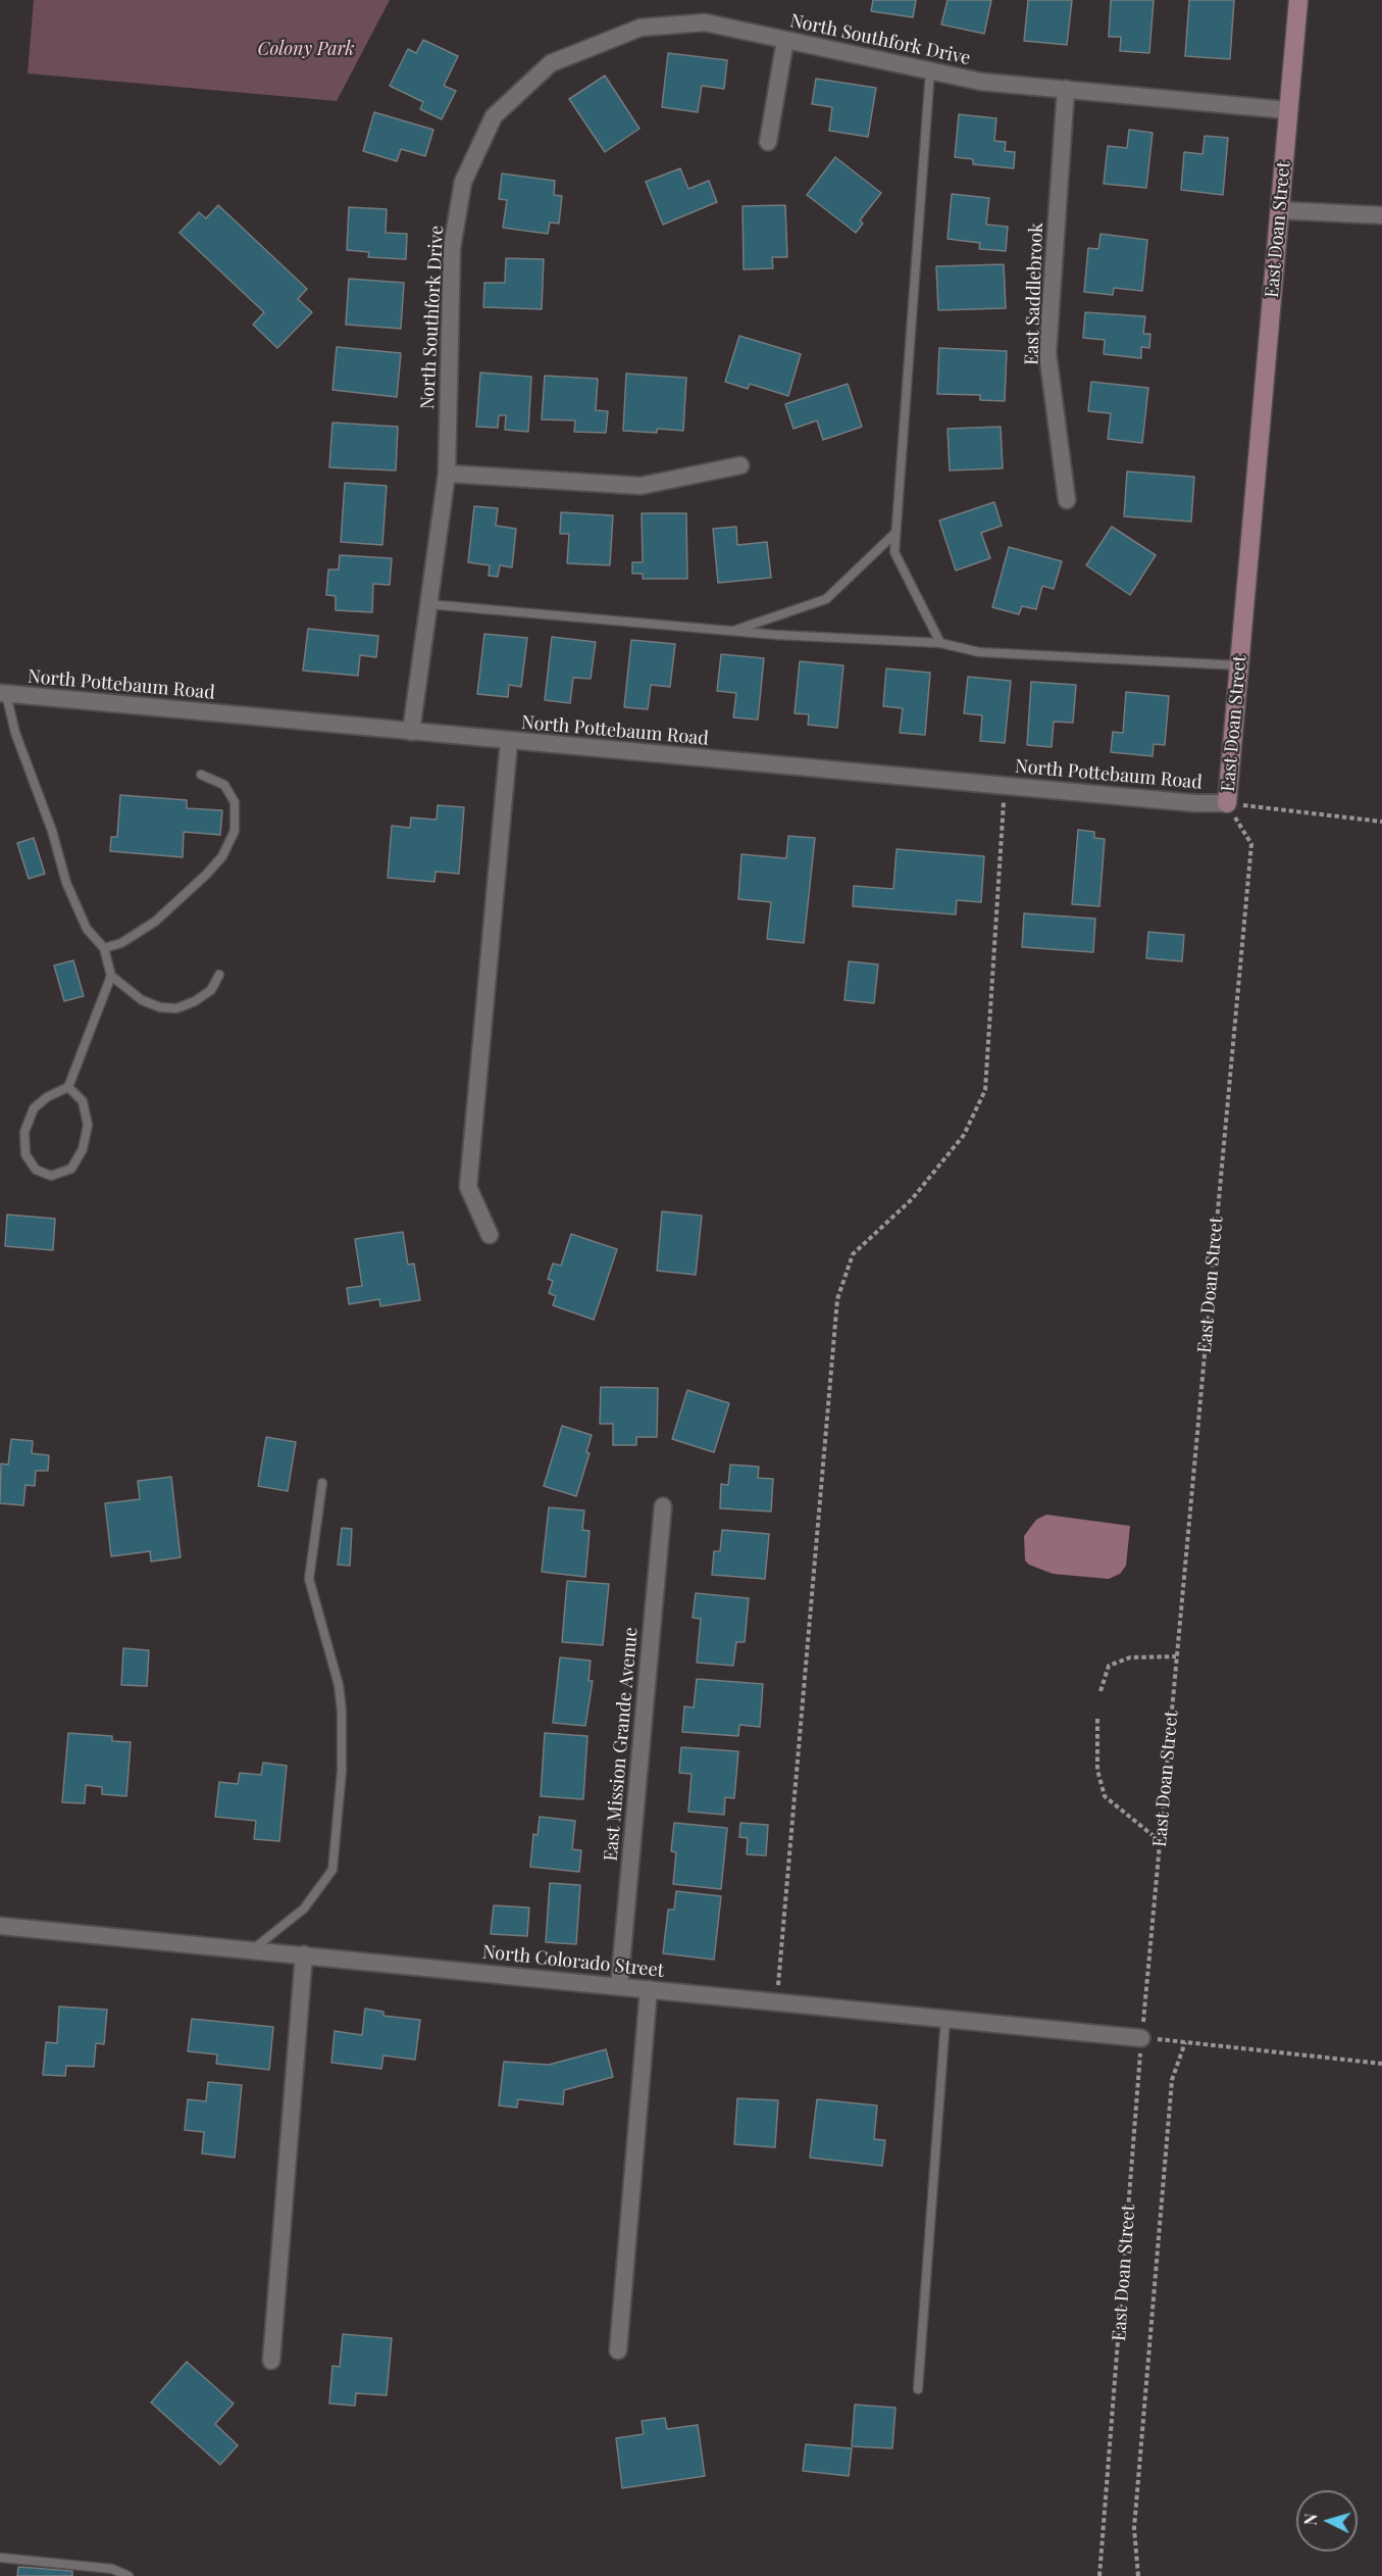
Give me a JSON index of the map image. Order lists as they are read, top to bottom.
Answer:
{
  "streets": {
    "street": [
      "North Southfork Drive",
      "East Doan Street",
      "East Saddlebrook",
      "North Pottebaum Road",
      "East Mission Grande Avenue",
      "North Colorado Street"
    ]
  },
  "crossings": [
    ["North Southfork Drive", "East Doan Street"],
    ["North Southfork Drive", "East Saddlebrook"],
    ["North Southfork Drive", "North Pottebaum Road"],
    ["East Doan Street", "North Pottebaum Road"],
    ["East Doan Street", "North Colorado Street"],
    ["East Mission Grande Avenue", "North Colorado Street"]
  ],
  "parks": ["Colony Park"],
  "north": "left"
}
